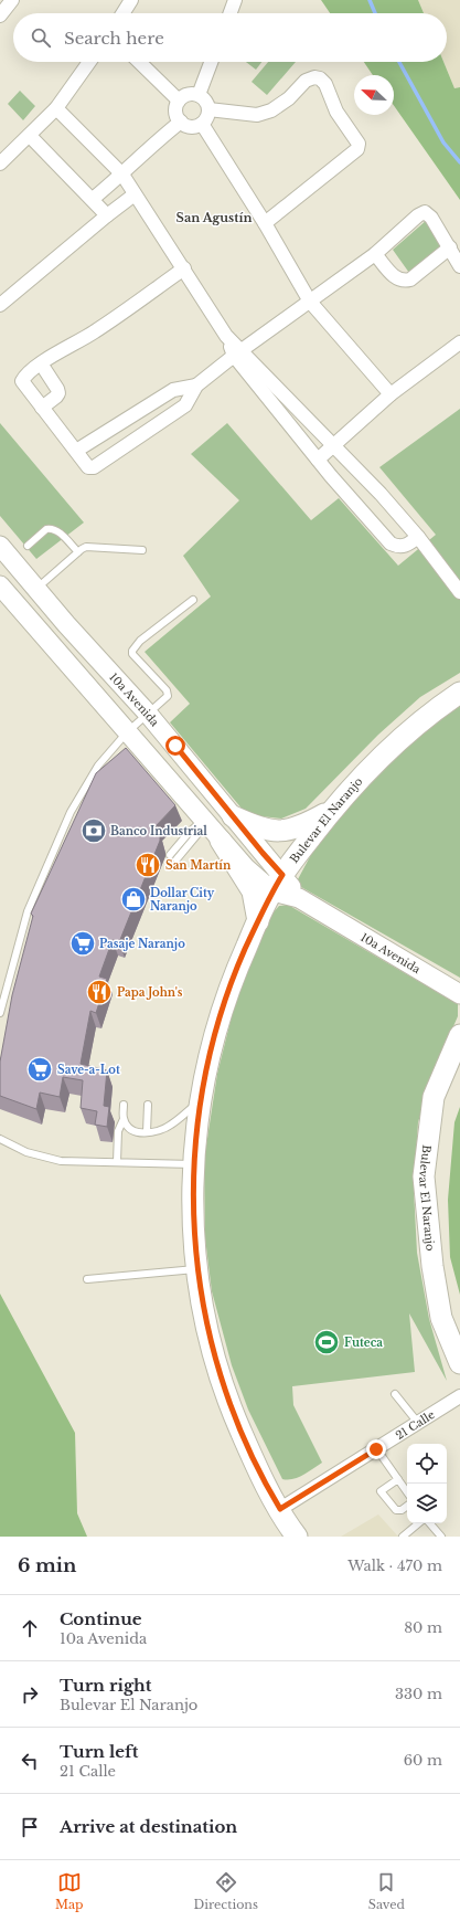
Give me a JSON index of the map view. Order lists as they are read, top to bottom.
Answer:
{
  "streets": {
    "main road": ["Bulevar El Naranjo"],
    "street": ["10a Avenida", "21 Calle"]
  },
  "crossings": [
    ["10a Avenida", "Bulevar El Naranjo"],
    ["Bulevar El Naranjo", "21 Calle"]
  ],
  "districts": ["San Agustín"],
  "places": {
    "bank": ["Banco Industrial"],
    "restaurant": ["San Martín", "Papa John's"],
    "shop": ["Dollar City Naranjo"],
    "supermarket": ["Pasaje Naranjo", "Save-a-Lot"],
    "sports": ["Futeca"]
  },
  "north": "top left",
  "page": {
    "search": "Search here",
    "heading": ["6 min", "Walk · 470 m"],
    "list": [
      ["Continue", "10a Avenida", "80 m"],
      ["Turn right", "Bulevar El Naranjo", "330 m"],
      ["Turn left", "21 Calle", "60 m"],
      "Arrive at destination"
    ],
    "nav": ["Map", "Directions", "Saved"]
  }
}
